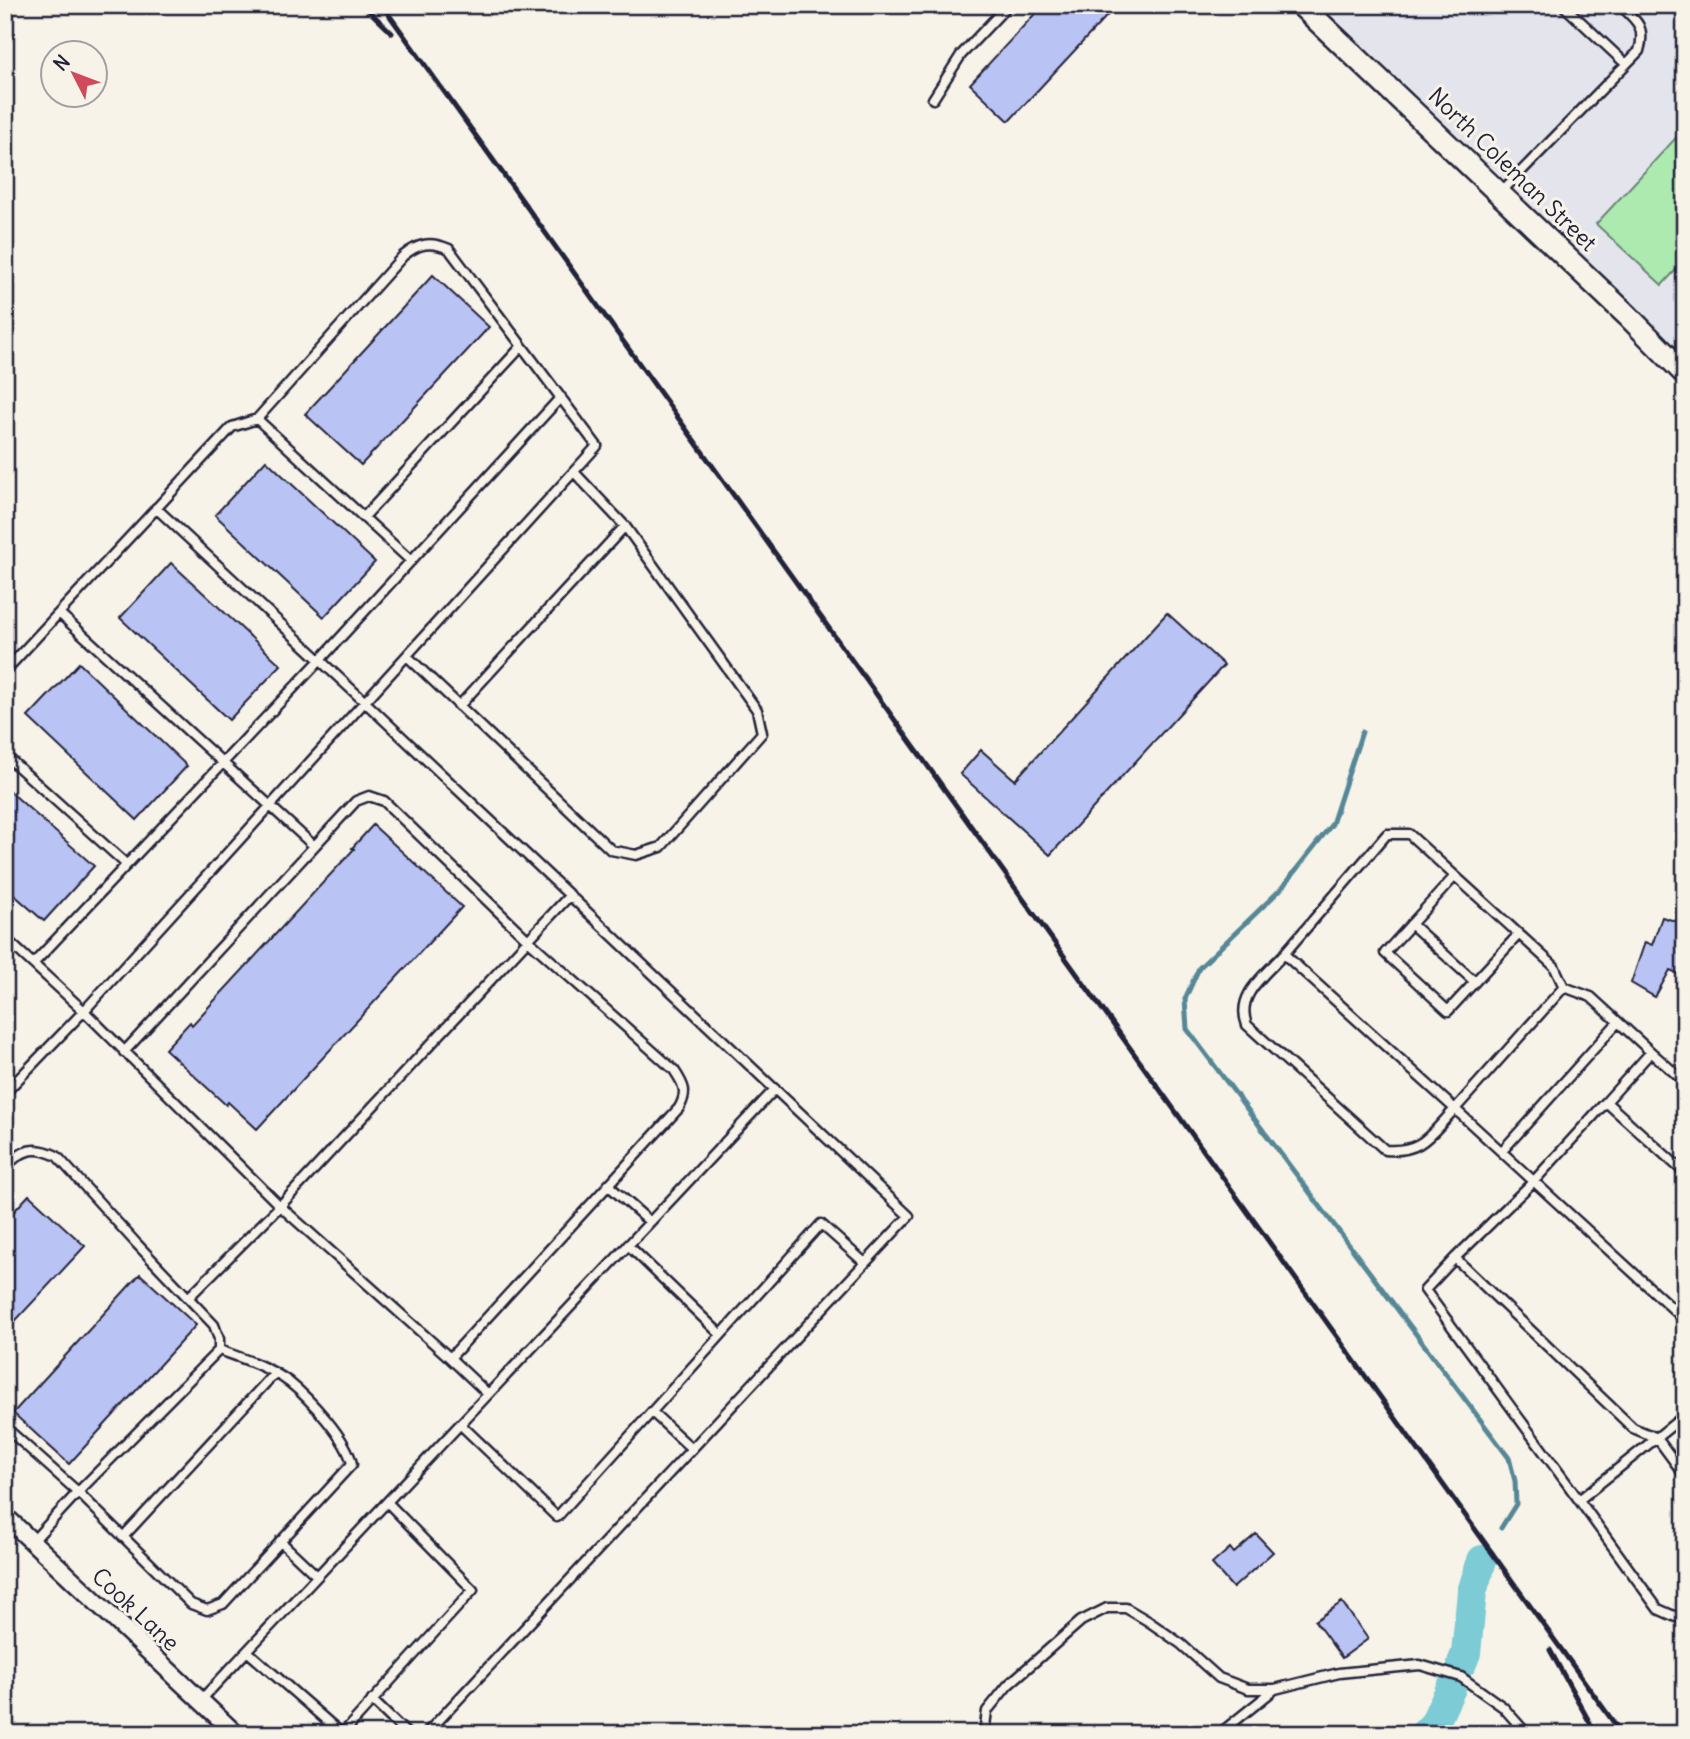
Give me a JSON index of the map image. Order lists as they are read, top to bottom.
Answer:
{
  "streets": {
    "street": ["North Coleman Street", "Cook Lane"]
  },
  "north": "top left"
}
